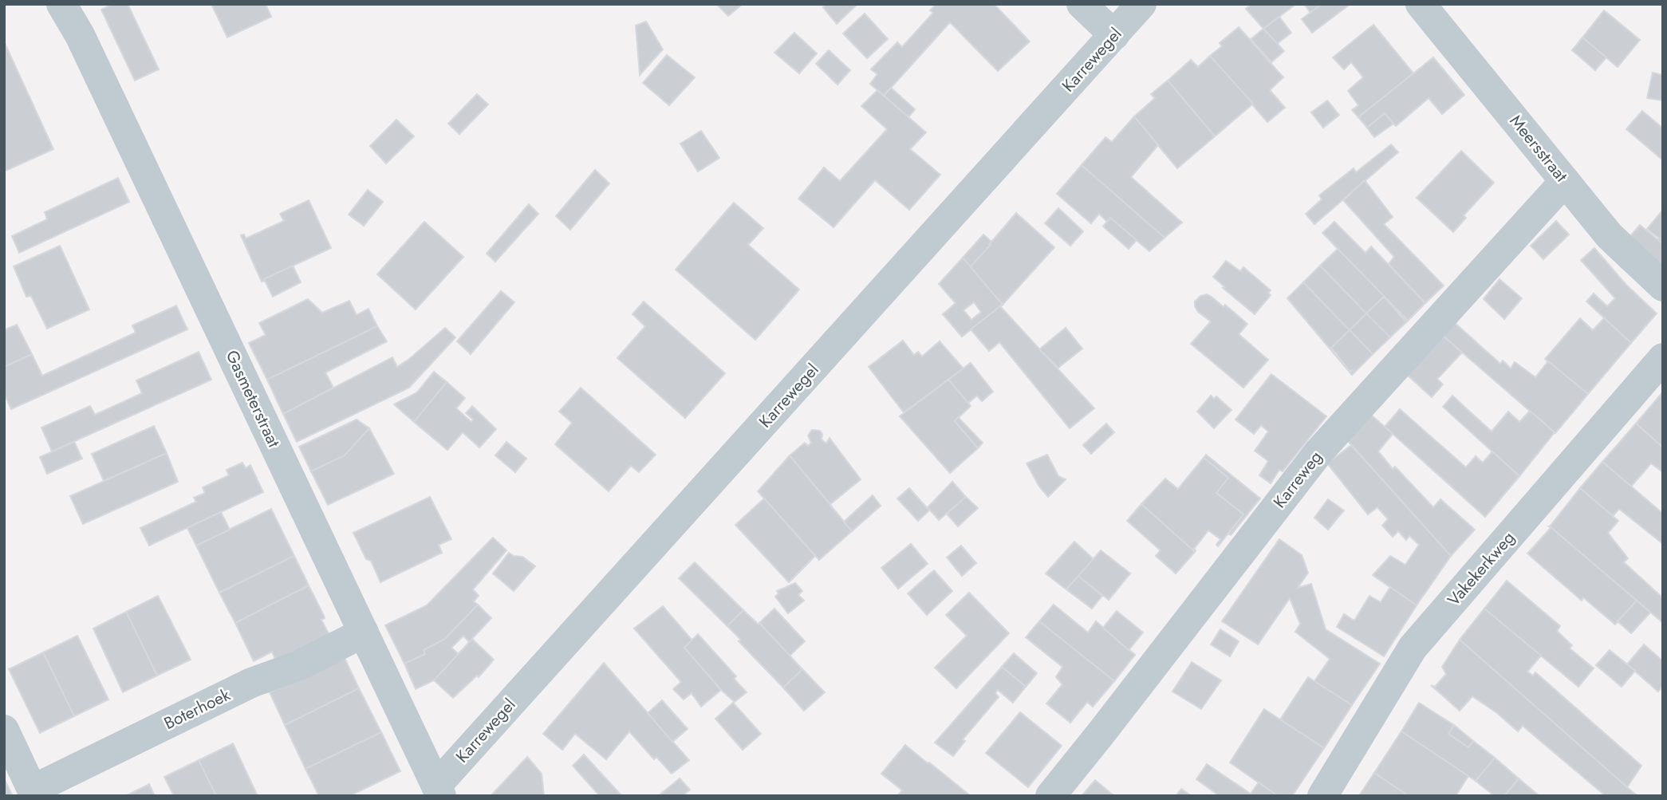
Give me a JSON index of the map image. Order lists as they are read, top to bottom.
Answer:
{
  "streets": {
    "street": [
      "Karrewegel",
      "Meersstraat",
      "Gasmeterstraat",
      "Karreweg",
      "Vakekerkweg",
      "Boterhoek"
    ]
  },
  "crossings": [
    ["Karrewegel", "Gasmeterstraat"],
    ["Meersstraat", "Karreweg"],
    ["Gasmeterstraat", "Boterhoek"]
  ]
}
